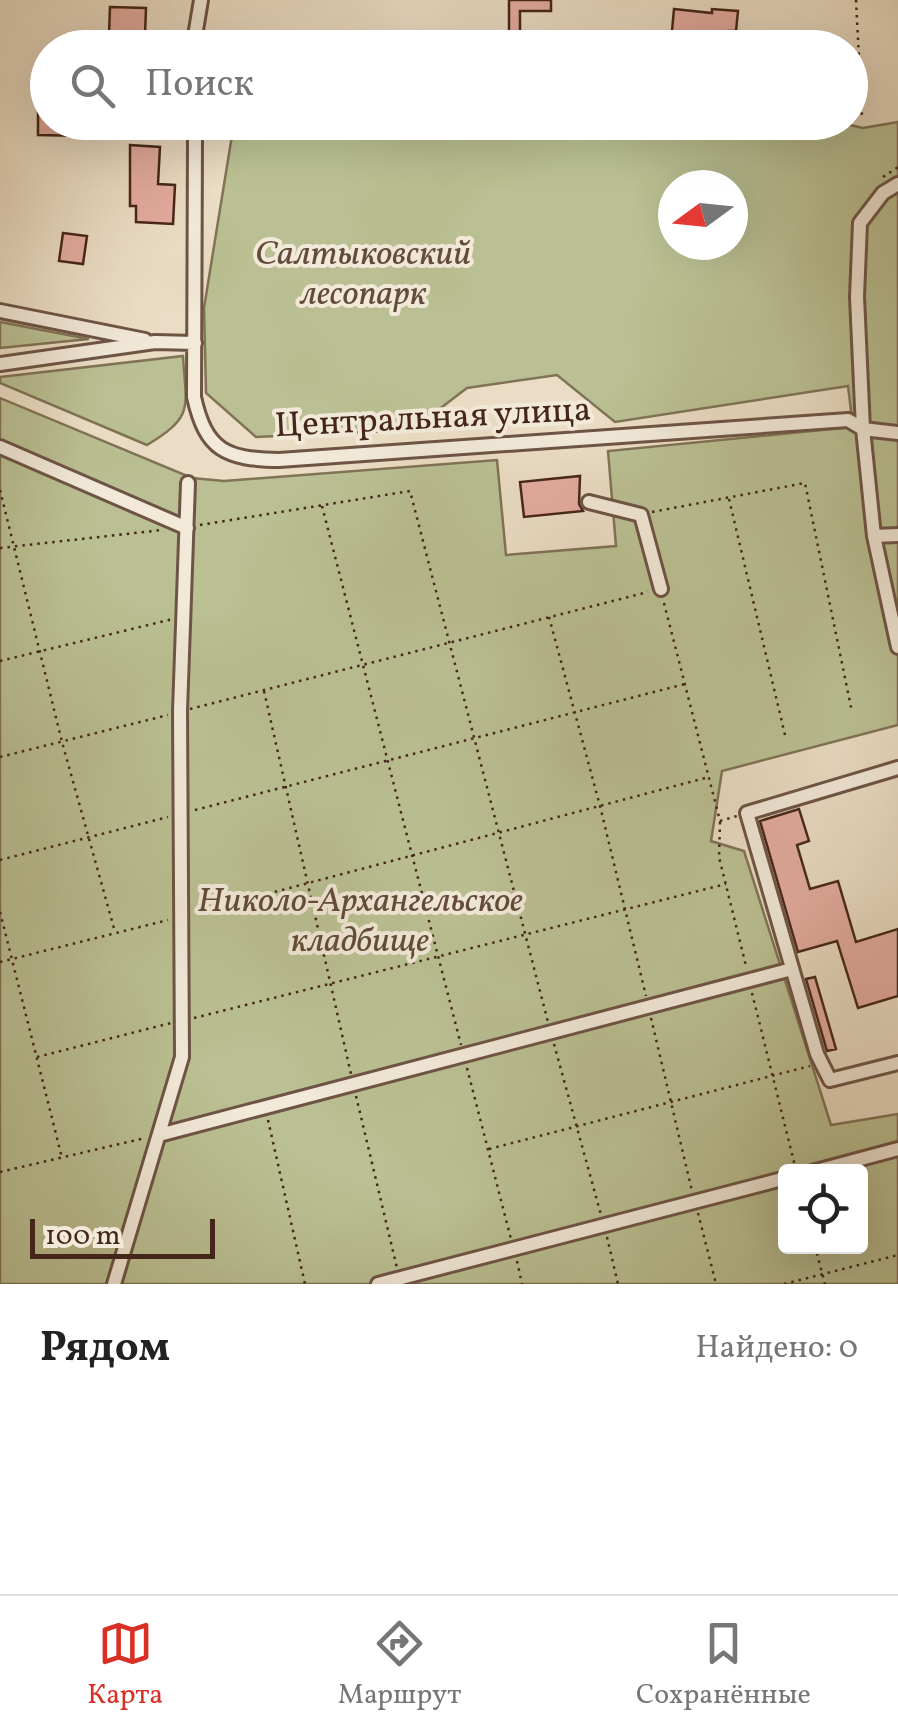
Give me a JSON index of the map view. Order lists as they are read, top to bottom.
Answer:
{
  "streets": {
    "street": ["Центральная улица"]
  },
  "parks": ["Салтыковский лесопарк", "Николо-Архангельское кладбище"],
  "scale_bar": "100 m",
  "north": "left",
  "page": {
    "search": "Поиск",
    "scale": "100 m",
    "heading": ["Рядом", "Найдено: 0"],
    "nav": ["Карта", "Маршрут", "Сохранённые"]
  }
}
